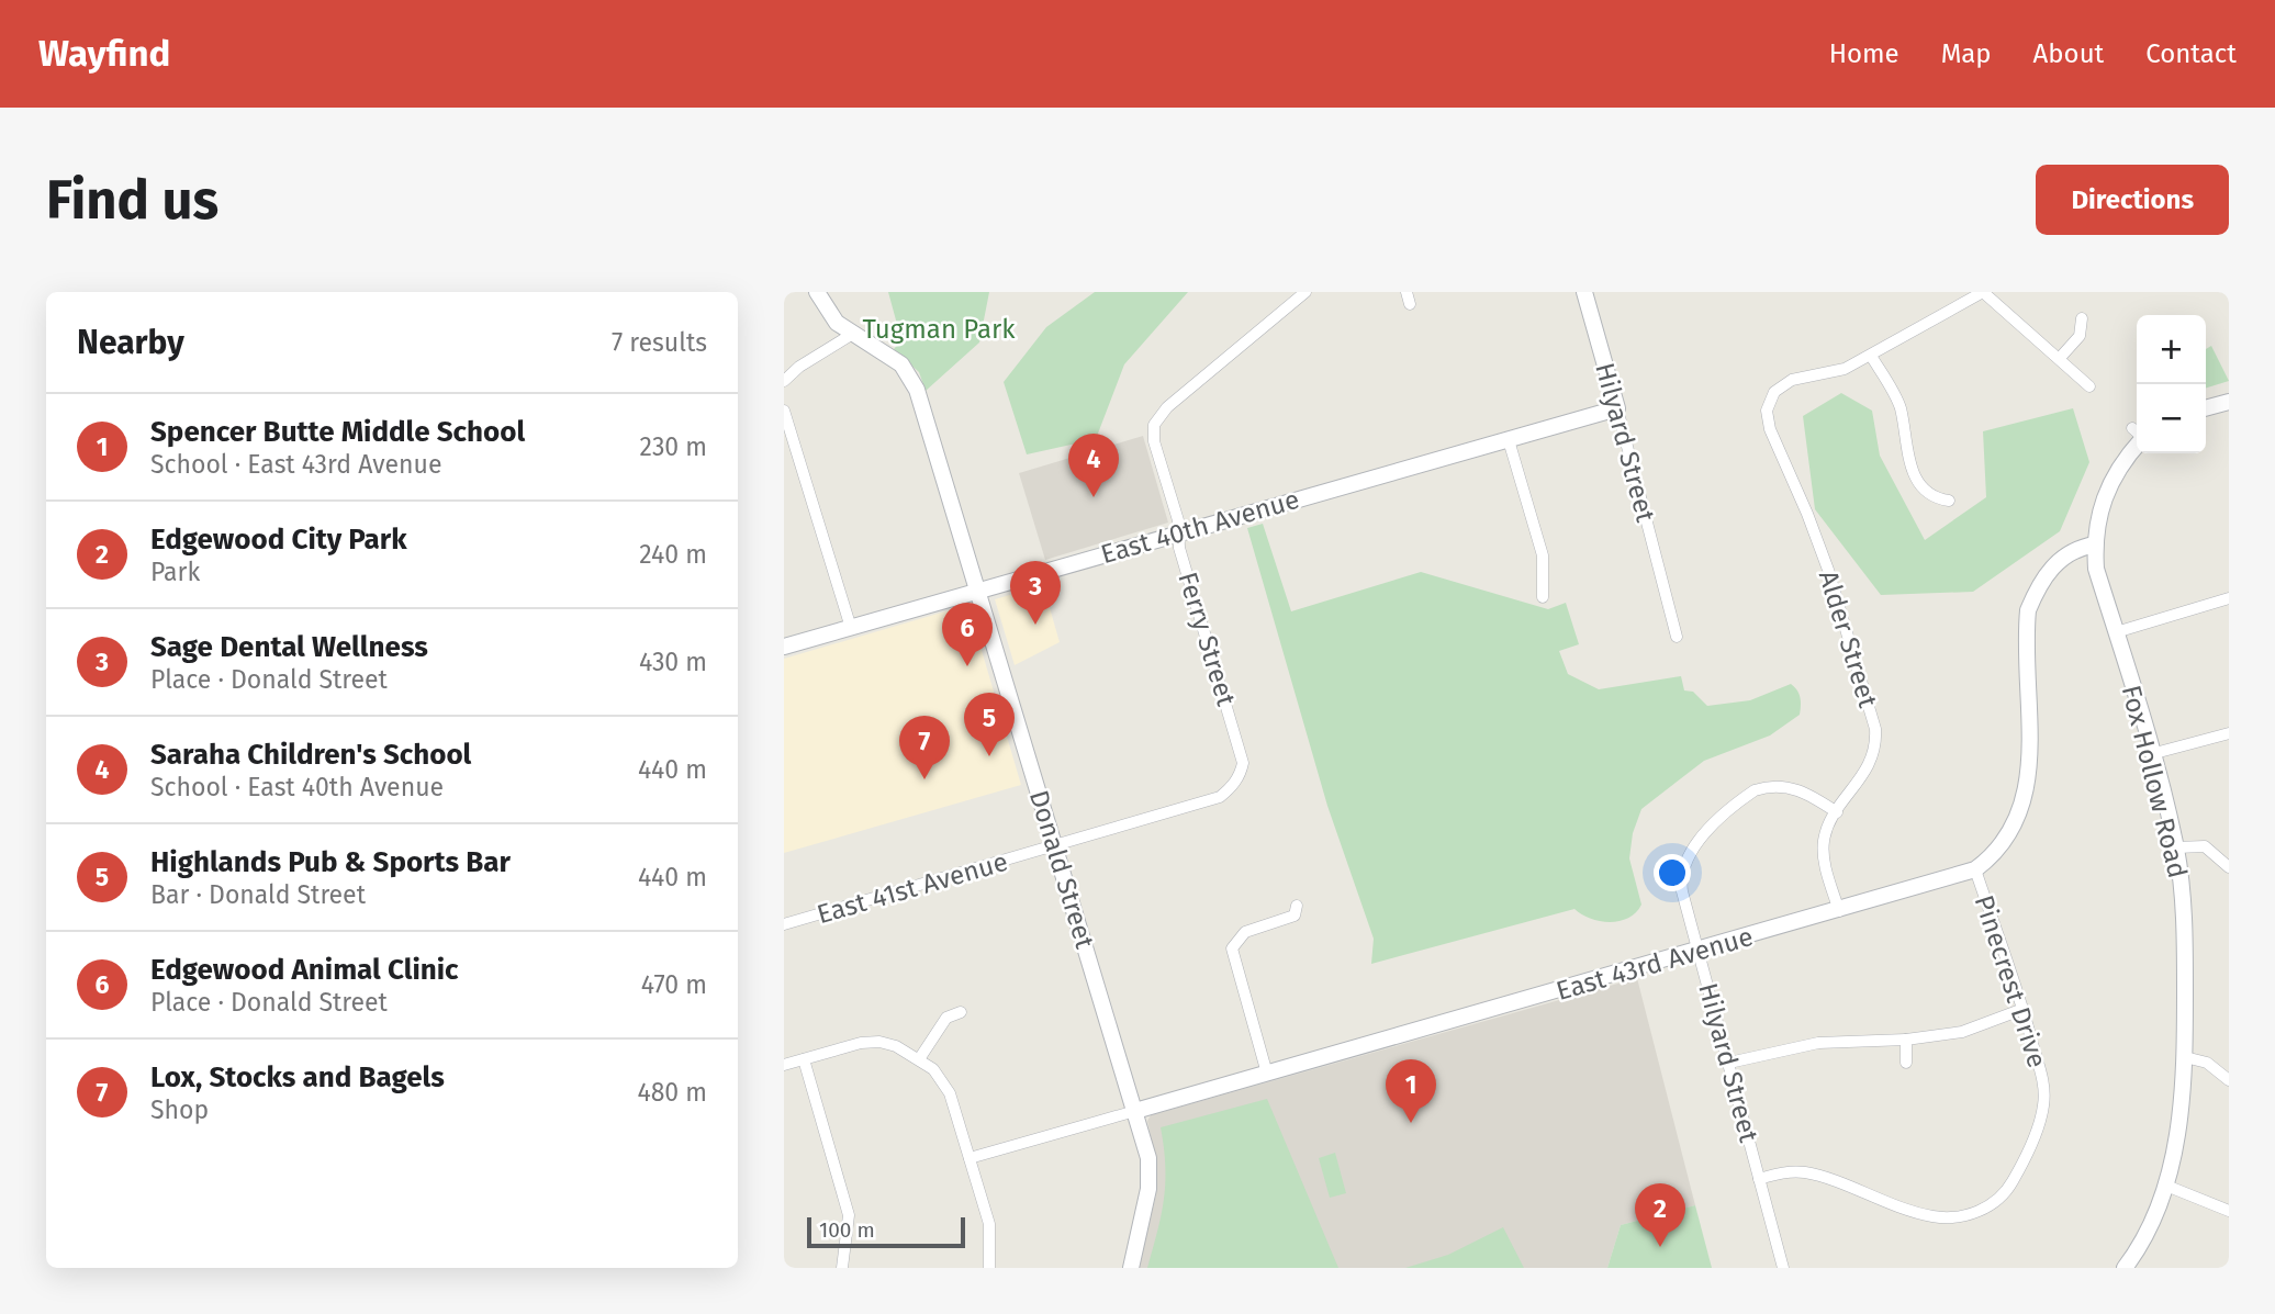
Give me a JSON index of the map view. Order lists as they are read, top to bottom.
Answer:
{
  "streets": {
    "street": [
      "Hilyard Street",
      "East 40th Avenue",
      "Ferry Street",
      "Alder Street",
      "Fox Hollow Road",
      "Donald Street",
      "East 41st Avenue",
      "East 43rd Avenue",
      "Pinecrest Drive"
    ]
  },
  "crossings": [
    ["Hilyard Street", "East 40th Avenue"],
    ["Hilyard Street", "Alder Street"],
    ["Hilyard Street", "East 43rd Avenue"],
    ["Hilyard Street", "Pinecrest Drive"],
    ["East 40th Avenue", "Ferry Street"],
    ["East 40th Avenue", "Donald Street"],
    ["Ferry Street", "East 41st Avenue"],
    ["Alder Street", "East 43rd Avenue"],
    ["Fox Hollow Road", "East 43rd Avenue"],
    ["Donald Street", "East 41st Avenue"],
    ["Donald Street", "East 43rd Avenue"],
    ["East 43rd Avenue", "Pinecrest Drive"]
  ],
  "parks": ["Tugman Park"],
  "scale_bar": "100 m",
  "page": {
    "header": "Wayfind",
    "nav": [
      "Home",
      "Map",
      "About",
      "Contact"
    ],
    "buttons": "Directions",
    "title": "Find us",
    "heading": ["Nearby", "7 results"],
    "map_buttons": ["+", "−"],
    "list": [
      {
        "mark": "1",
        "name": "Spencer Butte Middle School",
        "note": "School · East 43rd Avenue",
        "value": "230 m"
      },
      {
        "mark": "2",
        "name": "Edgewood City Park",
        "note": "Park",
        "value": "240 m"
      },
      {
        "mark": "3",
        "name": "Sage Dental Wellness",
        "note": "Place · Donald Street",
        "value": "430 m"
      },
      {
        "mark": "4",
        "name": "Saraha Children's School",
        "note": "School · East 40th Avenue",
        "value": "440 m"
      },
      {
        "mark": "5",
        "name": "Highlands Pub & Sports Bar",
        "note": "Bar · Donald Street",
        "value": "440 m"
      },
      {
        "mark": "6",
        "name": "Edgewood Animal Clinic",
        "note": "Place · Donald Street",
        "value": "470 m"
      },
      {
        "mark": "7",
        "name": "Lox, Stocks and Bagels",
        "note": "Shop",
        "value": "480 m"
      }
    ],
    "pins": [
      "4",
      "3",
      "6",
      "5",
      "7",
      "1",
      "2"
    ],
    "scale": "100 m"
  }
}
